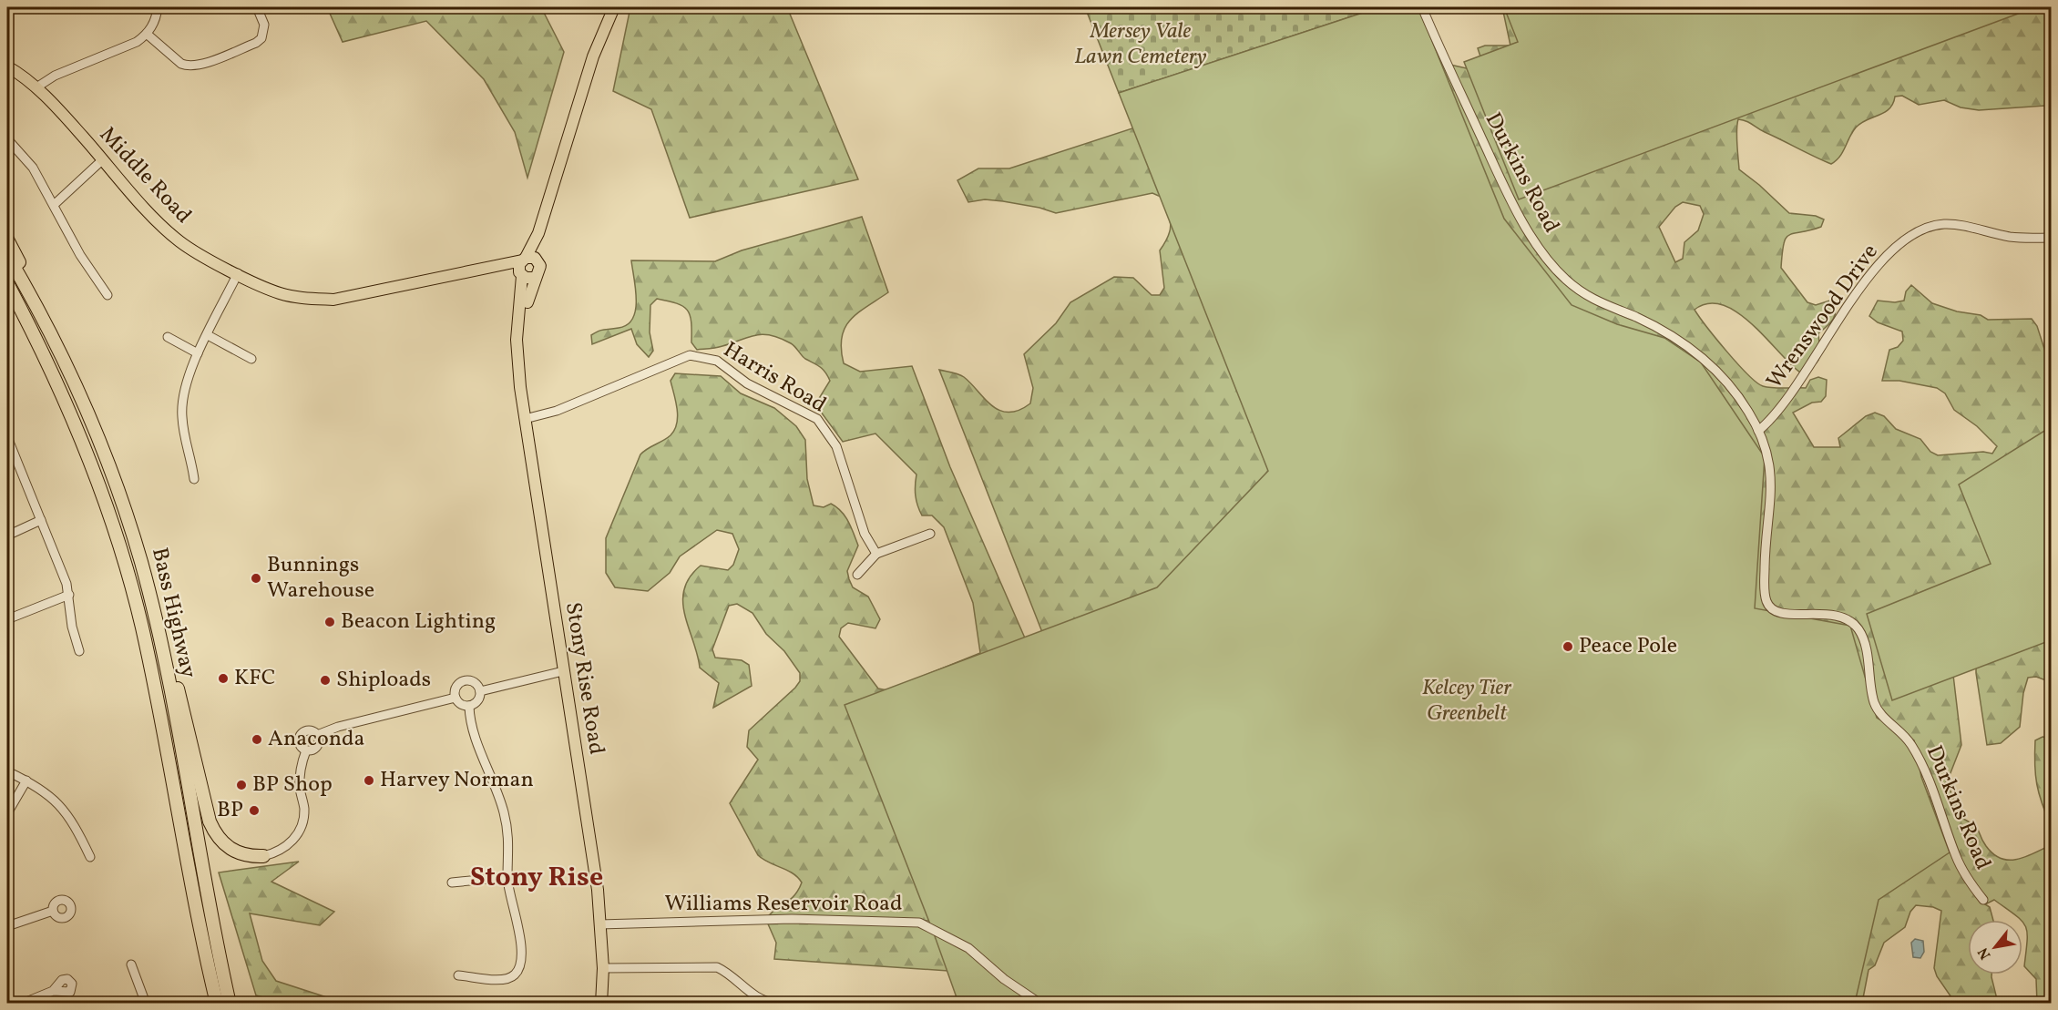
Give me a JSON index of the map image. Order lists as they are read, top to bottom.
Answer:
{
  "streets": {
    "highway": ["Bass Highway"],
    "main road": ["Middle Road", "Stony Rise Road"],
    "street": [
      "Durkins Road",
      "Wrenswood Drive",
      "Harris Road",
      "Williams Reservoir Road"
    ]
  },
  "crossings": [
    ["Durkins Road", "Wrenswood Drive"],
    ["Middle Road", "Stony Rise Road"],
    ["Harris Road", "Stony Rise Road"],
    ["Stony Rise Road", "Williams Reservoir Road"]
  ],
  "districts": ["Stony Rise"],
  "parks": ["Mersey Vale Lawn Cemetery", "Kelcey Tier Greenbelt"],
  "places": [
    "Bunnings Warehouse",
    "Beacon Lighting",
    "Peace Pole",
    "KFC",
    "Shiploads",
    "Anaconda",
    "Harvey Norman",
    "BP Shop",
    "BP"
  ],
  "north": "bottom left"
}
